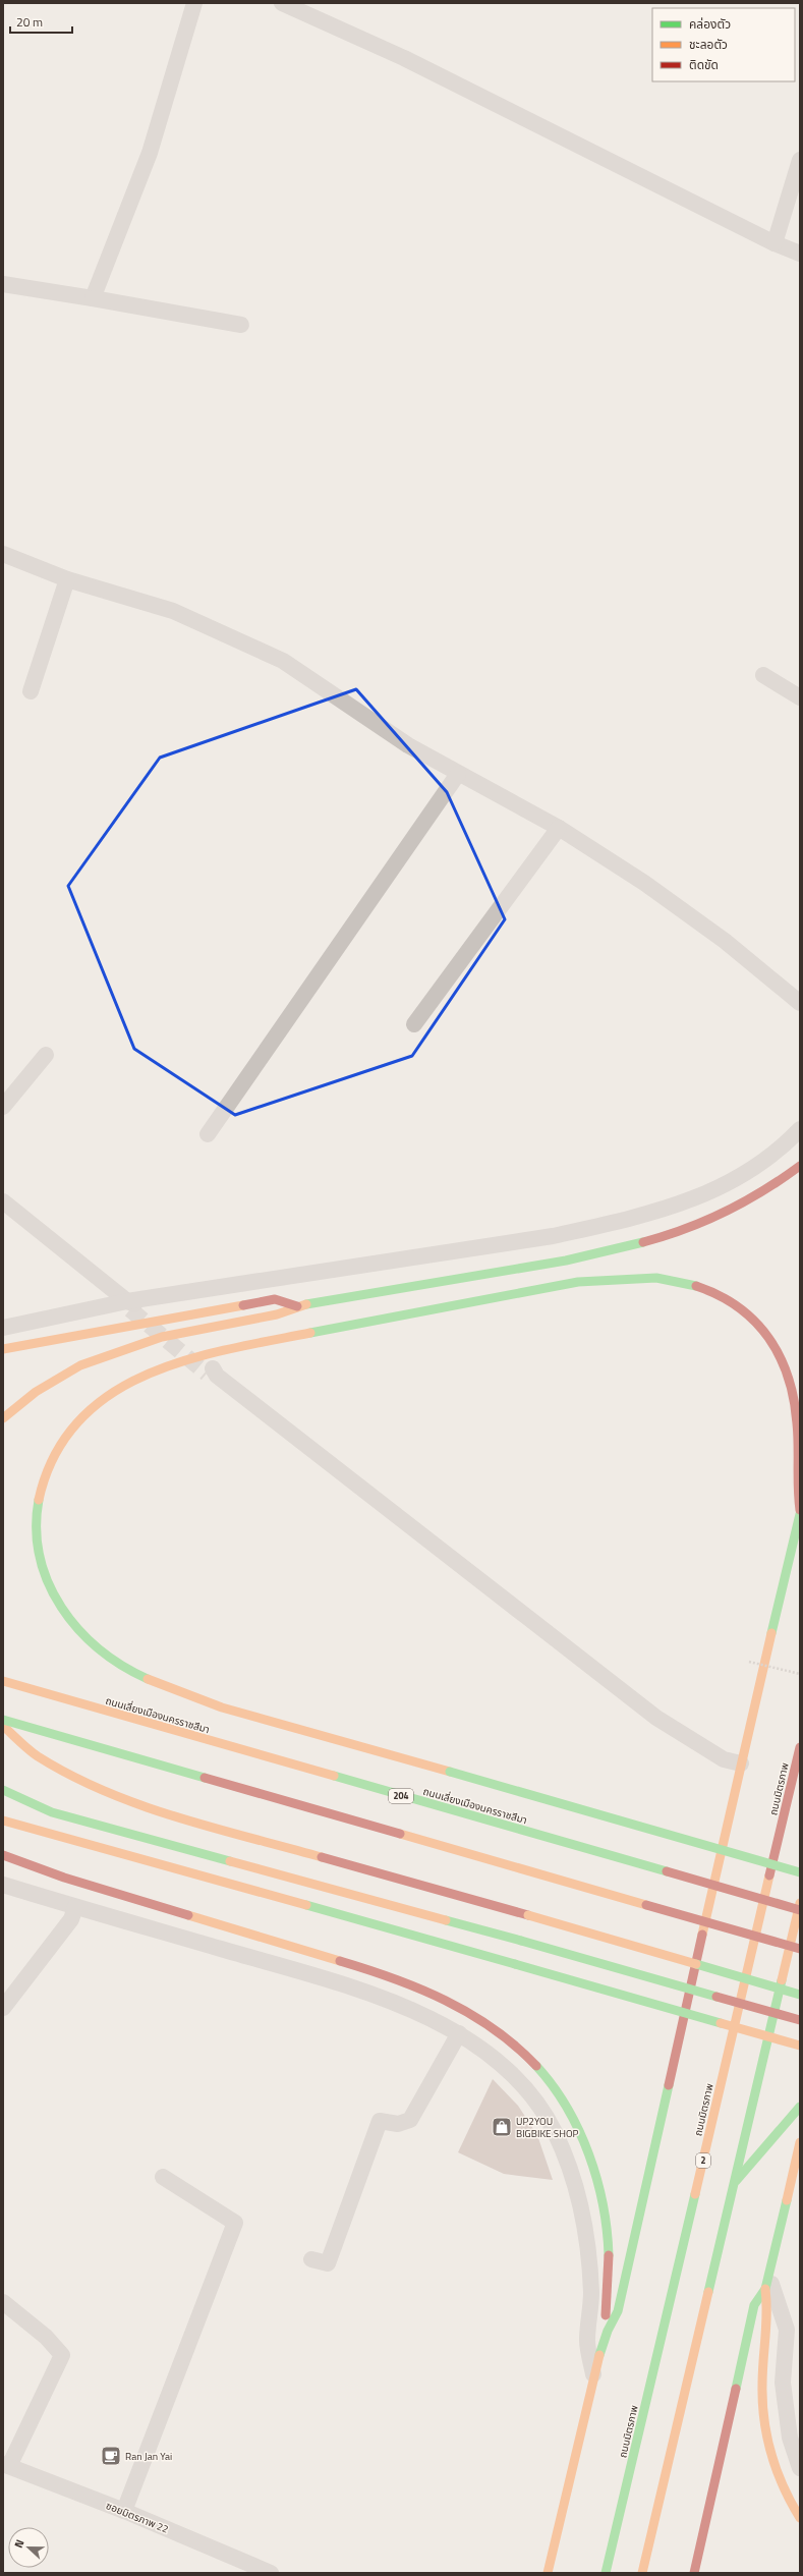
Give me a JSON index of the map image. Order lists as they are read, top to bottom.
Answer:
{
  "streets": {
    "highway": [
      "ถนนเลี่ยงเมืองนครราชสีมา",
      "ถนนมิตรภาพ",
      "204",
      "2"
    ],
    "street": ["ซอยมิตรภาพ 22"]
  },
  "places": {
    "shop": ["UP2YOU BIGBIKE SHOP"],
    "cafe": ["Ran Jan Yai"]
  },
  "legend": ["คล่องตัว", "ชะลอตัว", "ติดขัด"],
  "scale_bar": "20 m",
  "north": "left"
}
